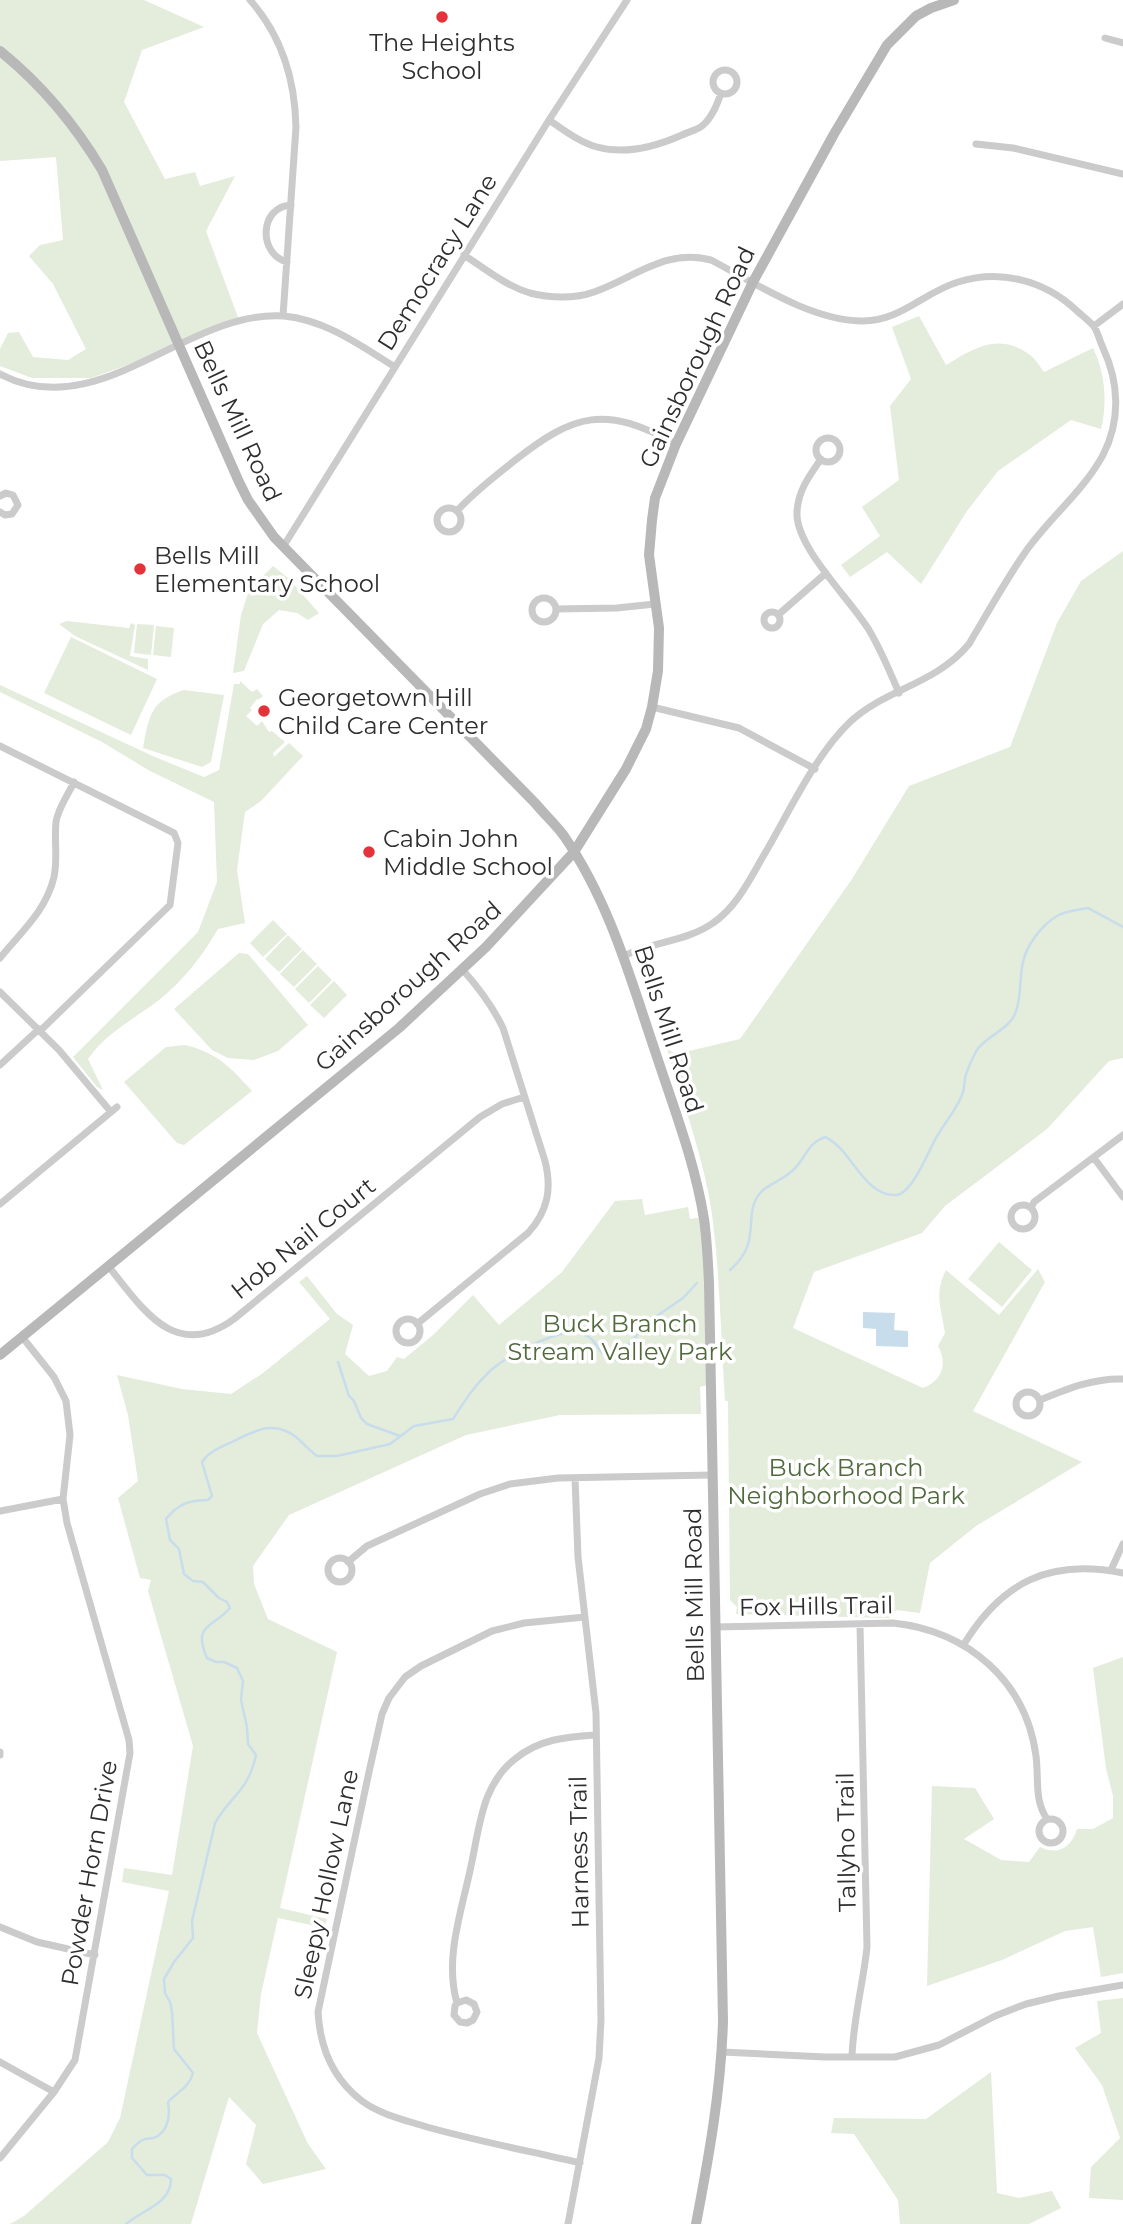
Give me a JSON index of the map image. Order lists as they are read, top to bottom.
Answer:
{
  "streets": {
    "street": [
      "Democracy Lane",
      "Gainsborough Road",
      "Bells Mill Road",
      "Hob Nail Court",
      "Fox Hills Trail",
      "Tallyho Trail",
      "Harness Trail",
      "Powder Horn Drive",
      "Sleepy Hollow Lane"
    ]
  },
  "crossings": [
    ["Democracy Lane", "Bells Mill Road"],
    ["Gainsborough Road", "Bells Mill Road"],
    ["Gainsborough Road", "Hob Nail Court"],
    ["Gainsborough Road", "Powder Horn Drive"],
    ["Bells Mill Road", "Fox Hills Trail"],
    ["Fox Hills Trail", "Tallyho Trail"],
    ["Harness Trail", "Sleepy Hollow Lane"]
  ],
  "parks": ["Buck Branch Stream Valley Park", "Buck Branch Neighborhood Park"],
  "places": [
    "The Heights School",
    "Bells Mill Elementary School",
    "Georgetown Hill Child Care Center",
    "Cabin John Middle School"
  ]
}
